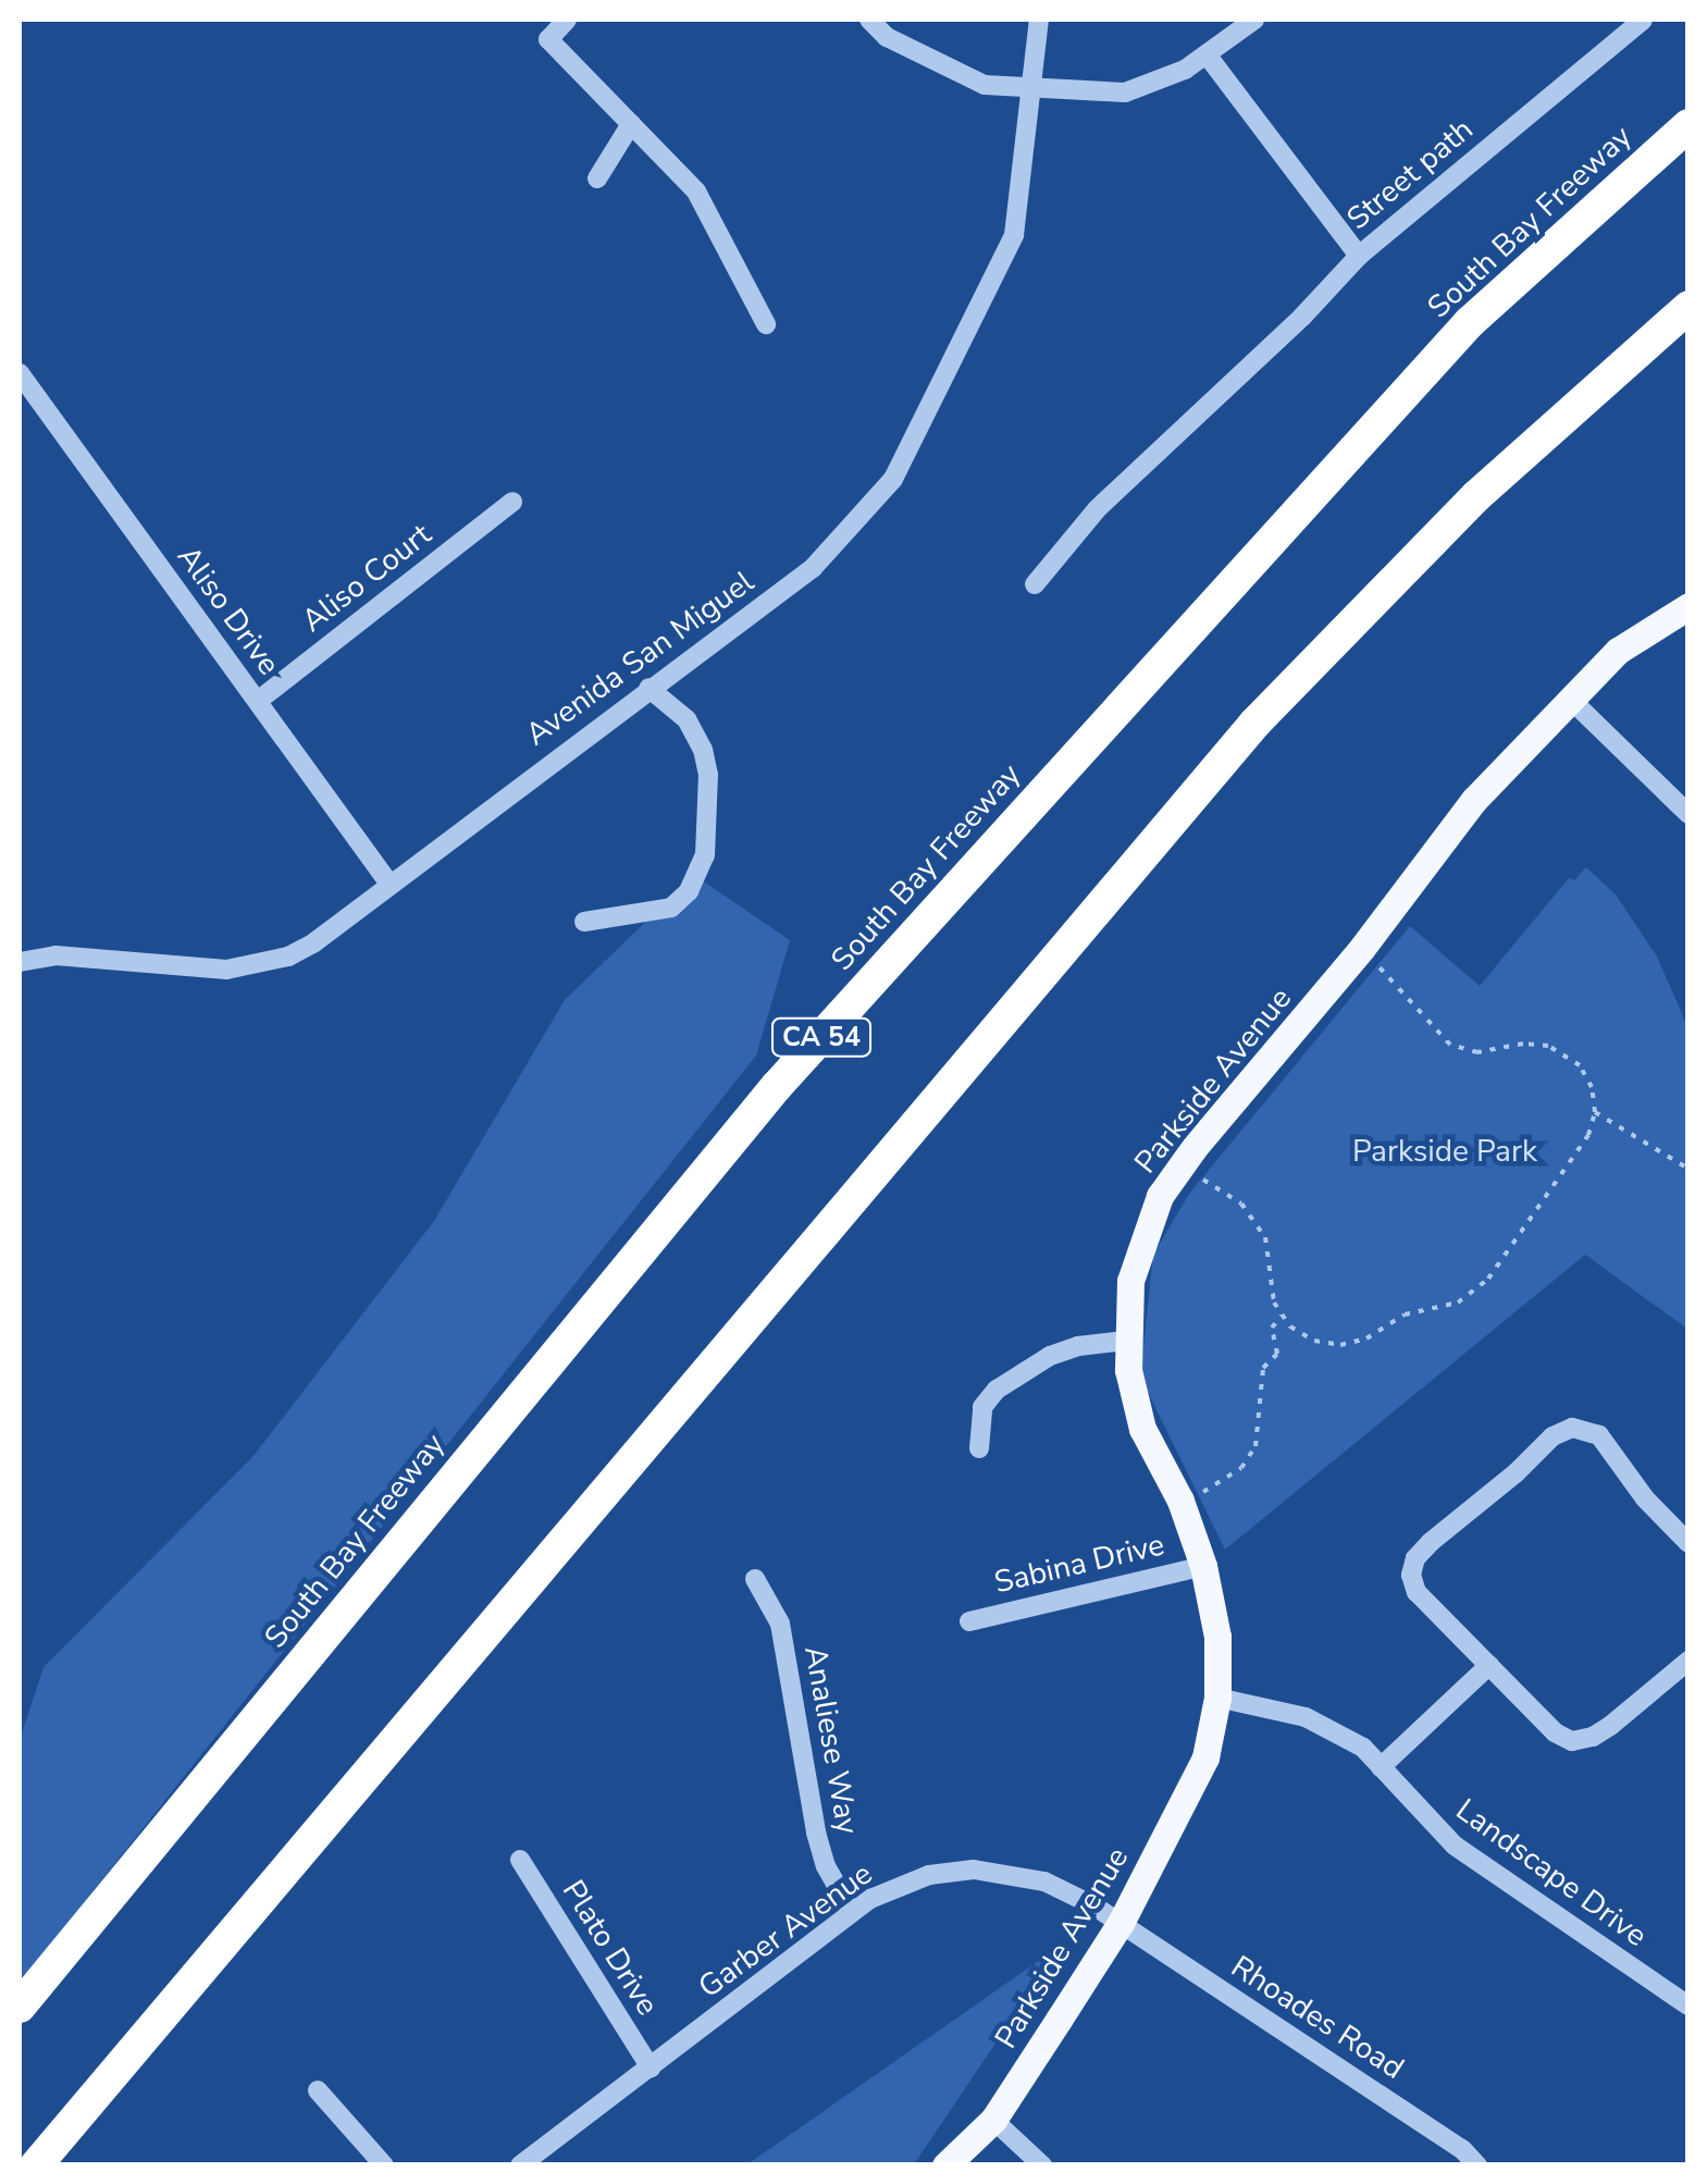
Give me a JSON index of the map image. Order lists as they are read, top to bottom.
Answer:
{
  "streets": {
    "highway": ["South Bay Freeway", "CA 54"],
    "main road": ["Parkside Avenue"],
    "street": [
      "Street path",
      "Aliso Court",
      "Aliso Drive",
      "Avenida San Miguel",
      "Sabina Drive",
      "Analiese Way",
      "Landscape Drive",
      "Garber Avenue",
      "Plato Drive",
      "Rhoades Road"
    ]
  },
  "crossings": [
    ["Aliso Court", "Aliso Drive"],
    ["Aliso Drive", "Avenida San Miguel"],
    ["Parkside Avenue", "Sabina Drive"],
    ["Parkside Avenue", "Landscape Drive"],
    ["Parkside Avenue", "Garber Avenue"],
    ["Parkside Avenue", "Rhoades Road"],
    ["Analiese Way", "Garber Avenue"],
    ["Garber Avenue", "Plato Drive"],
    ["Garber Avenue", "Rhoades Road"]
  ],
  "parks": ["Parkside Park"]
}
